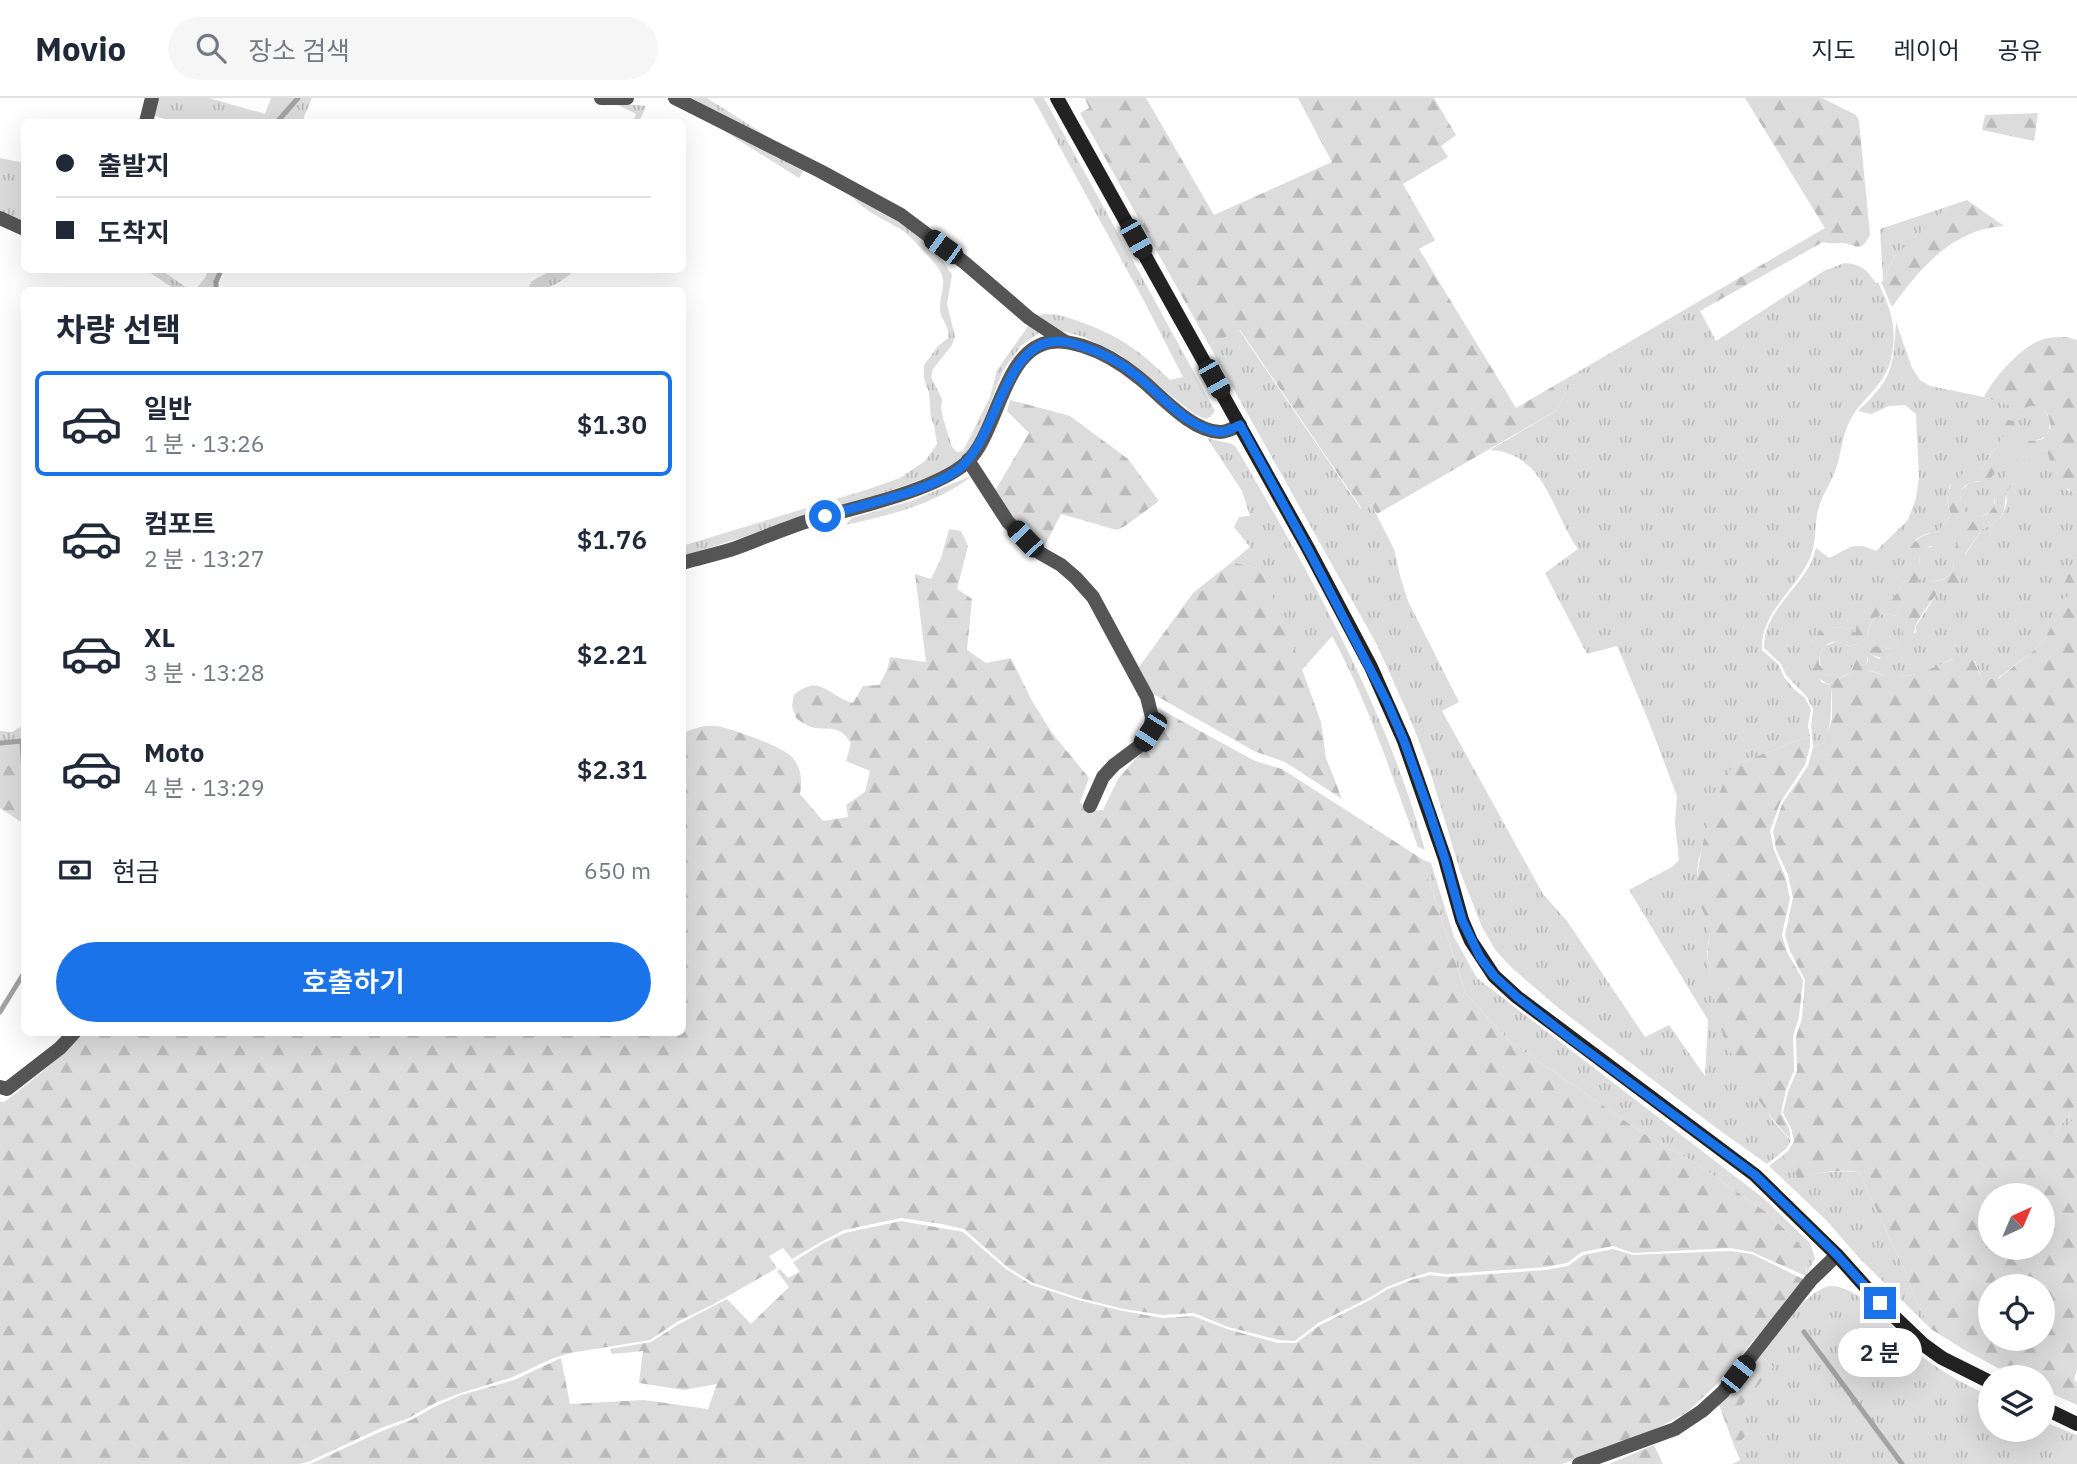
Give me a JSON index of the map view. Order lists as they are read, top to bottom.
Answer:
{
  "north": "top right",
  "page": {
    "header": "Movio",
    "search": "장소 검색",
    "nav": ["지도", "레이어", "공유"],
    "banner": ["출발지", "도착지"],
    "heading": "차량 선택",
    "list": [
      {
        "name": "일반",
        "note": "1 분 · 13:26",
        "value": "$1.30"
      },
      {
        "name": "컴포트",
        "note": "2 분 · 13:27",
        "value": "$1.76"
      },
      {
        "name": "XL",
        "note": "3 분 · 13:28",
        "value": "$2.21"
      },
      {
        "name": "Moto",
        "note": "4 분 · 13:29",
        "value": "$2.31"
      }
    ],
    "pay": ["현금", "650 m"],
    "buttons": "호출하기",
    "bubble": "2 분"
  }
}
